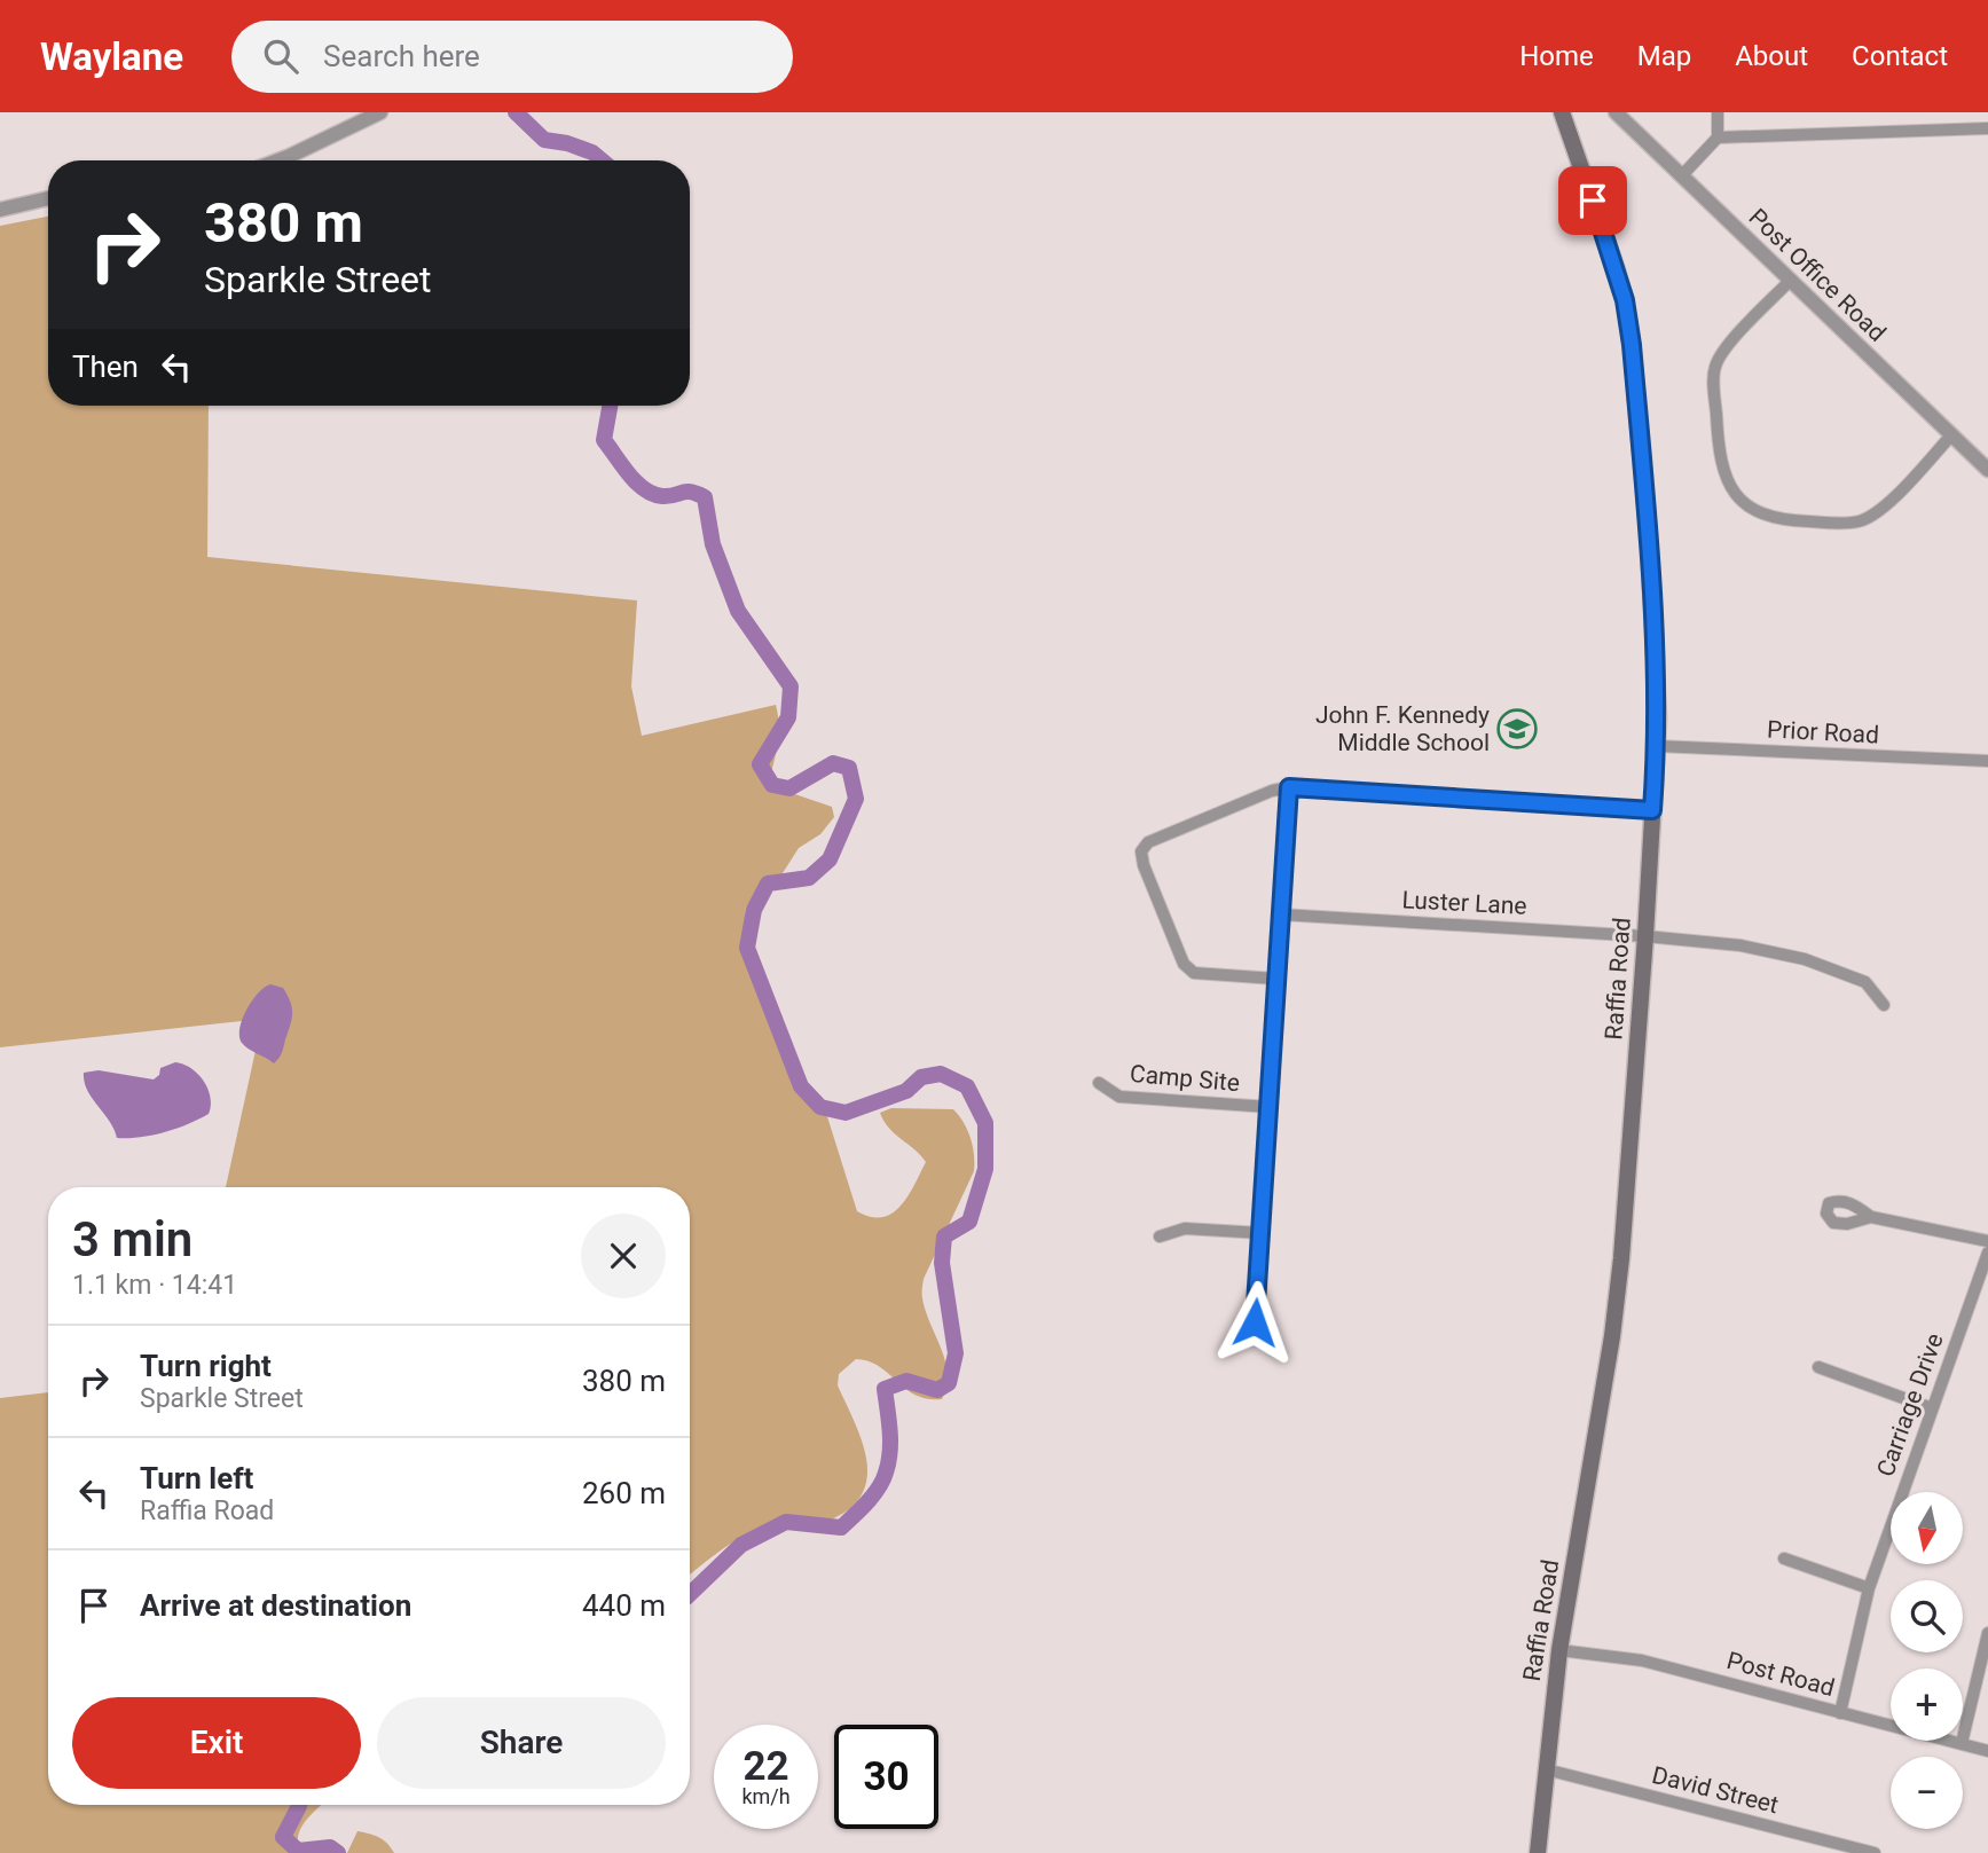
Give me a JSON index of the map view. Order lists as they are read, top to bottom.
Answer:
{
  "streets": {
    "main road": ["Raffia Road"],
    "street": [
      "Post Office Road",
      "Prior Road",
      "Luster Lane",
      "Camp Site",
      "Carriage Drive",
      "Post Road",
      "David Street"
    ]
  },
  "crossings": [
    ["Prior Road", "Raffia Road"],
    ["Luster Lane", "Raffia Road"],
    ["Raffia Road", "Post Road"],
    ["Raffia Road", "David Street"],
    ["Carriage Drive", "Post Road"]
  ],
  "places": {
    "school or university": ["John F. Kennedy Middle School"]
  },
  "north": "bottom",
  "page": {
    "header": "Waylane",
    "search": "Search here",
    "nav": [
      "Home",
      "Map",
      "About",
      "Contact"
    ],
    "turn": ["380 m", "Sparkle Street"],
    "then": "Then",
    "heading": ["3 min", "1.1 km · 14:41"],
    "list": [
      {
        "name": "Turn right",
        "note": "Sparkle Street",
        "value": "380 m"
      },
      {
        "name": "Turn left",
        "note": "Raffia Road",
        "value": "260 m"
      },
      {
        "name": "Arrive at destination",
        "value": "440 m"
      }
    ],
    "map_buttons": ["+", "−"],
    "buttons": ["Exit", "Share"],
    "speed": "22 km/h",
    "limit": "30"
  }
}
